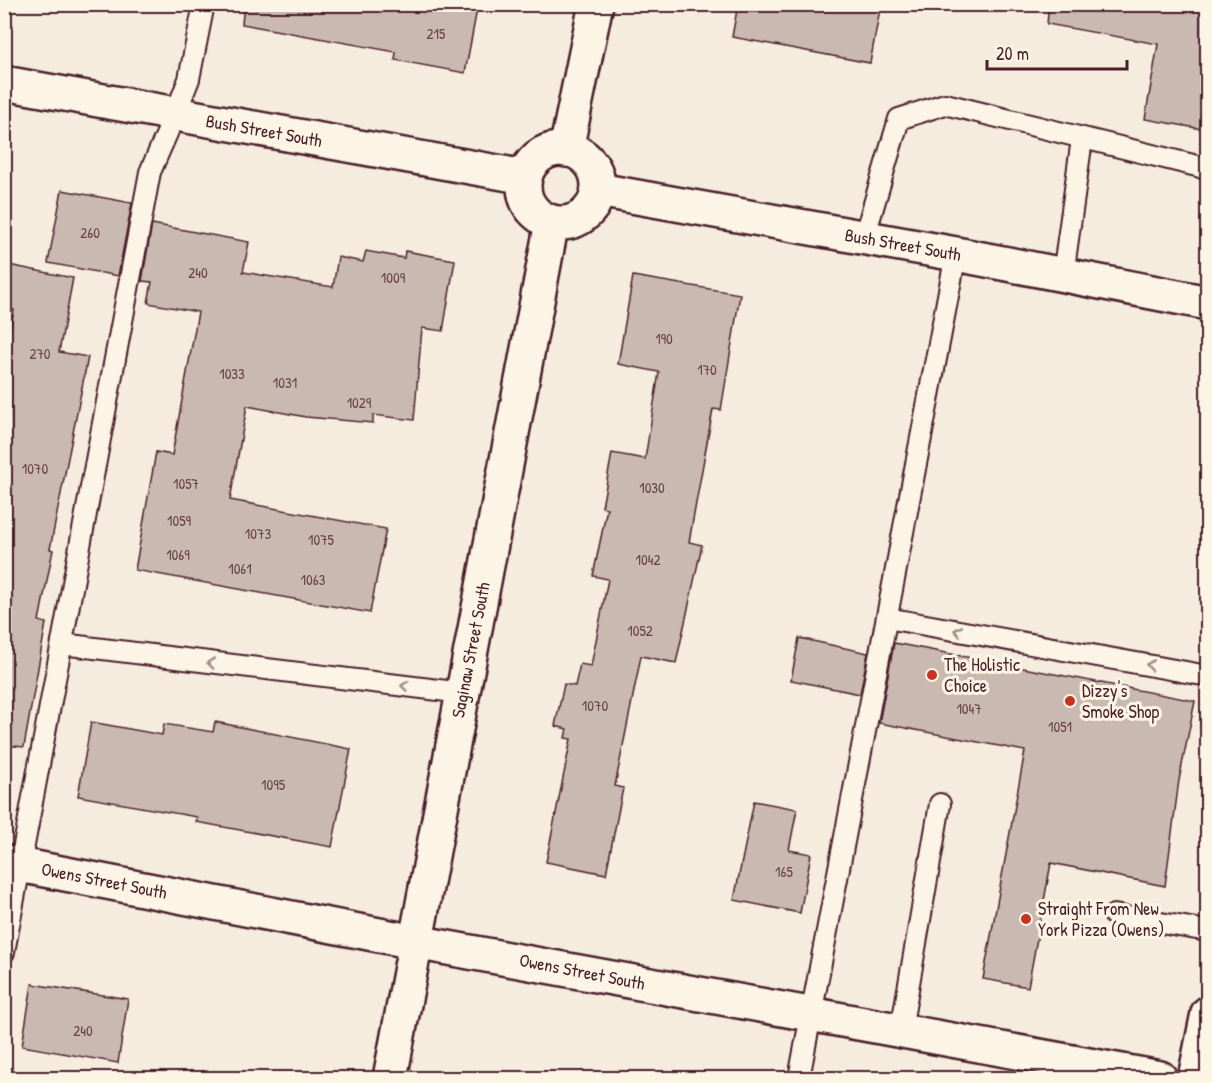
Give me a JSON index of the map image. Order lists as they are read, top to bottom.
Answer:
{
  "streets": {
    "street": ["Bush Street South", "Saginaw Street South", "Owens Street South"]
  },
  "crossings": [
    ["Bush Street South", "Saginaw Street South"],
    ["Saginaw Street South", "Owens Street South"]
  ],
  "places": ["The Holistic Choice", "Dizzy's Smoke Shop", "Straight From New York Pizza (Owens)"],
  "house_numbers": [
    "215",
    "260",
    "240",
    "1009",
    "190",
    "270",
    "170",
    "1033",
    "1031",
    "1029",
    "1070",
    "1057",
    "1030",
    "1059",
    "1073",
    "1075",
    "1069",
    "1042",
    "1061",
    "1063",
    "1052",
    "1070",
    "1047",
    "1051",
    "1095",
    "165",
    "240"
  ],
  "scale_bar": "20 m"
}
